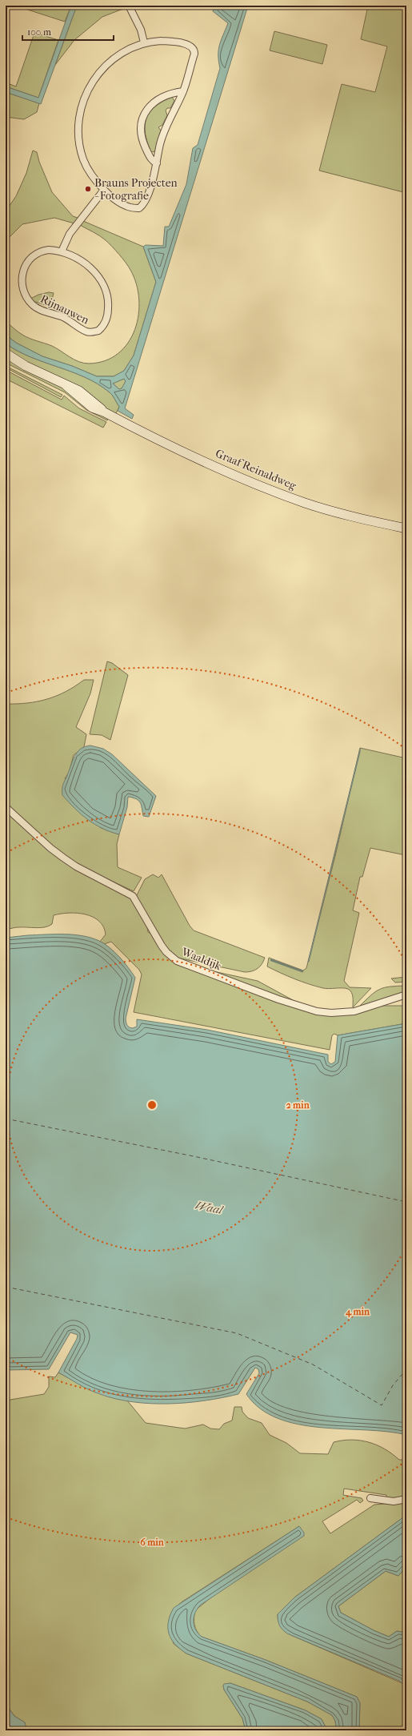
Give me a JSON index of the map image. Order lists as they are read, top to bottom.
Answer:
{
  "streets": {
    "main road": ["Graaf Reinaldweg"],
    "street": ["Rijnauwen", "Waaldijk"]
  },
  "water": ["Waal"],
  "places": ["Brauns Projecten - Fotografie"],
  "scale_bar": "100 m",
  "rings": ["2 min", "4 min", "6 min"]
}
